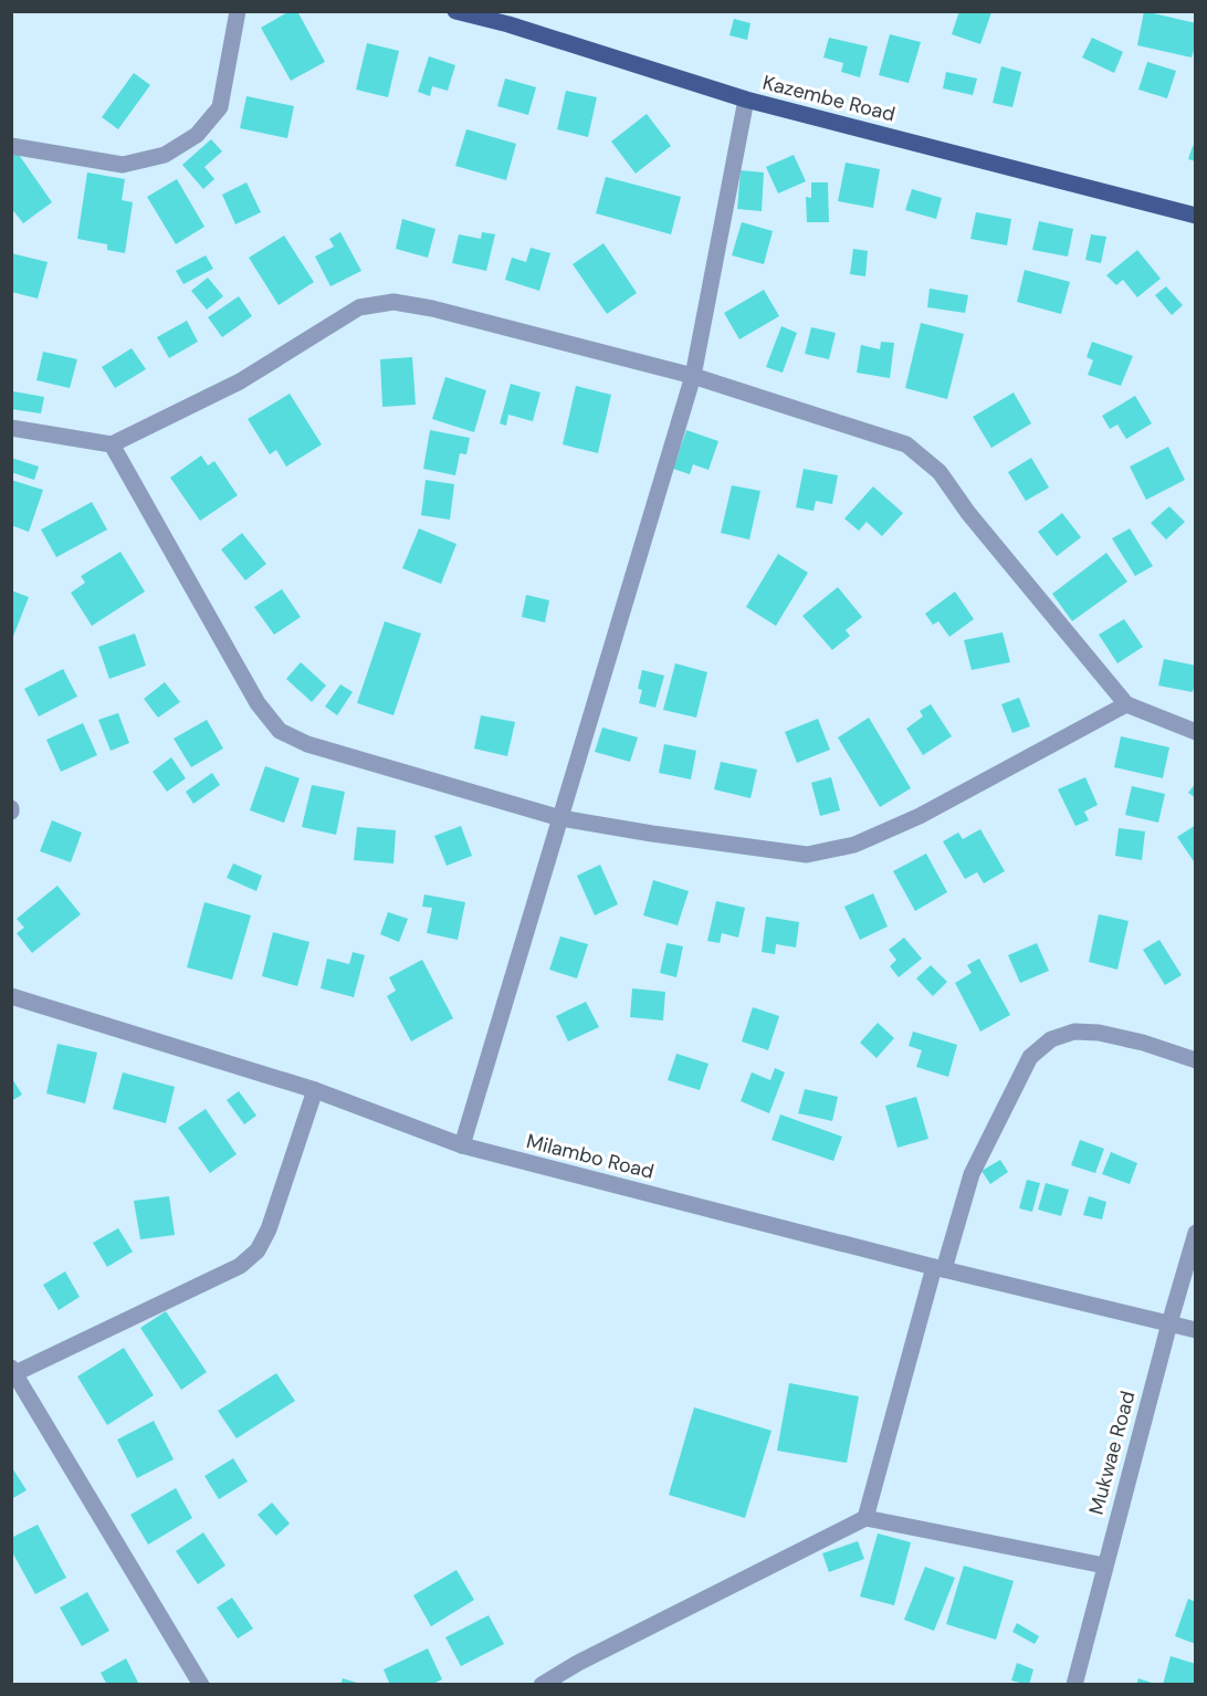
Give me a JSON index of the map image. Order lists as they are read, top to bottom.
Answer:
{
  "streets": {
    "main road": ["Kazembe Road"],
    "street": ["Milambo Road", "Mukwae Road"]
  },
  "crossings": [
    ["Milambo Road", "Mukwae Road"]
  ]
}
